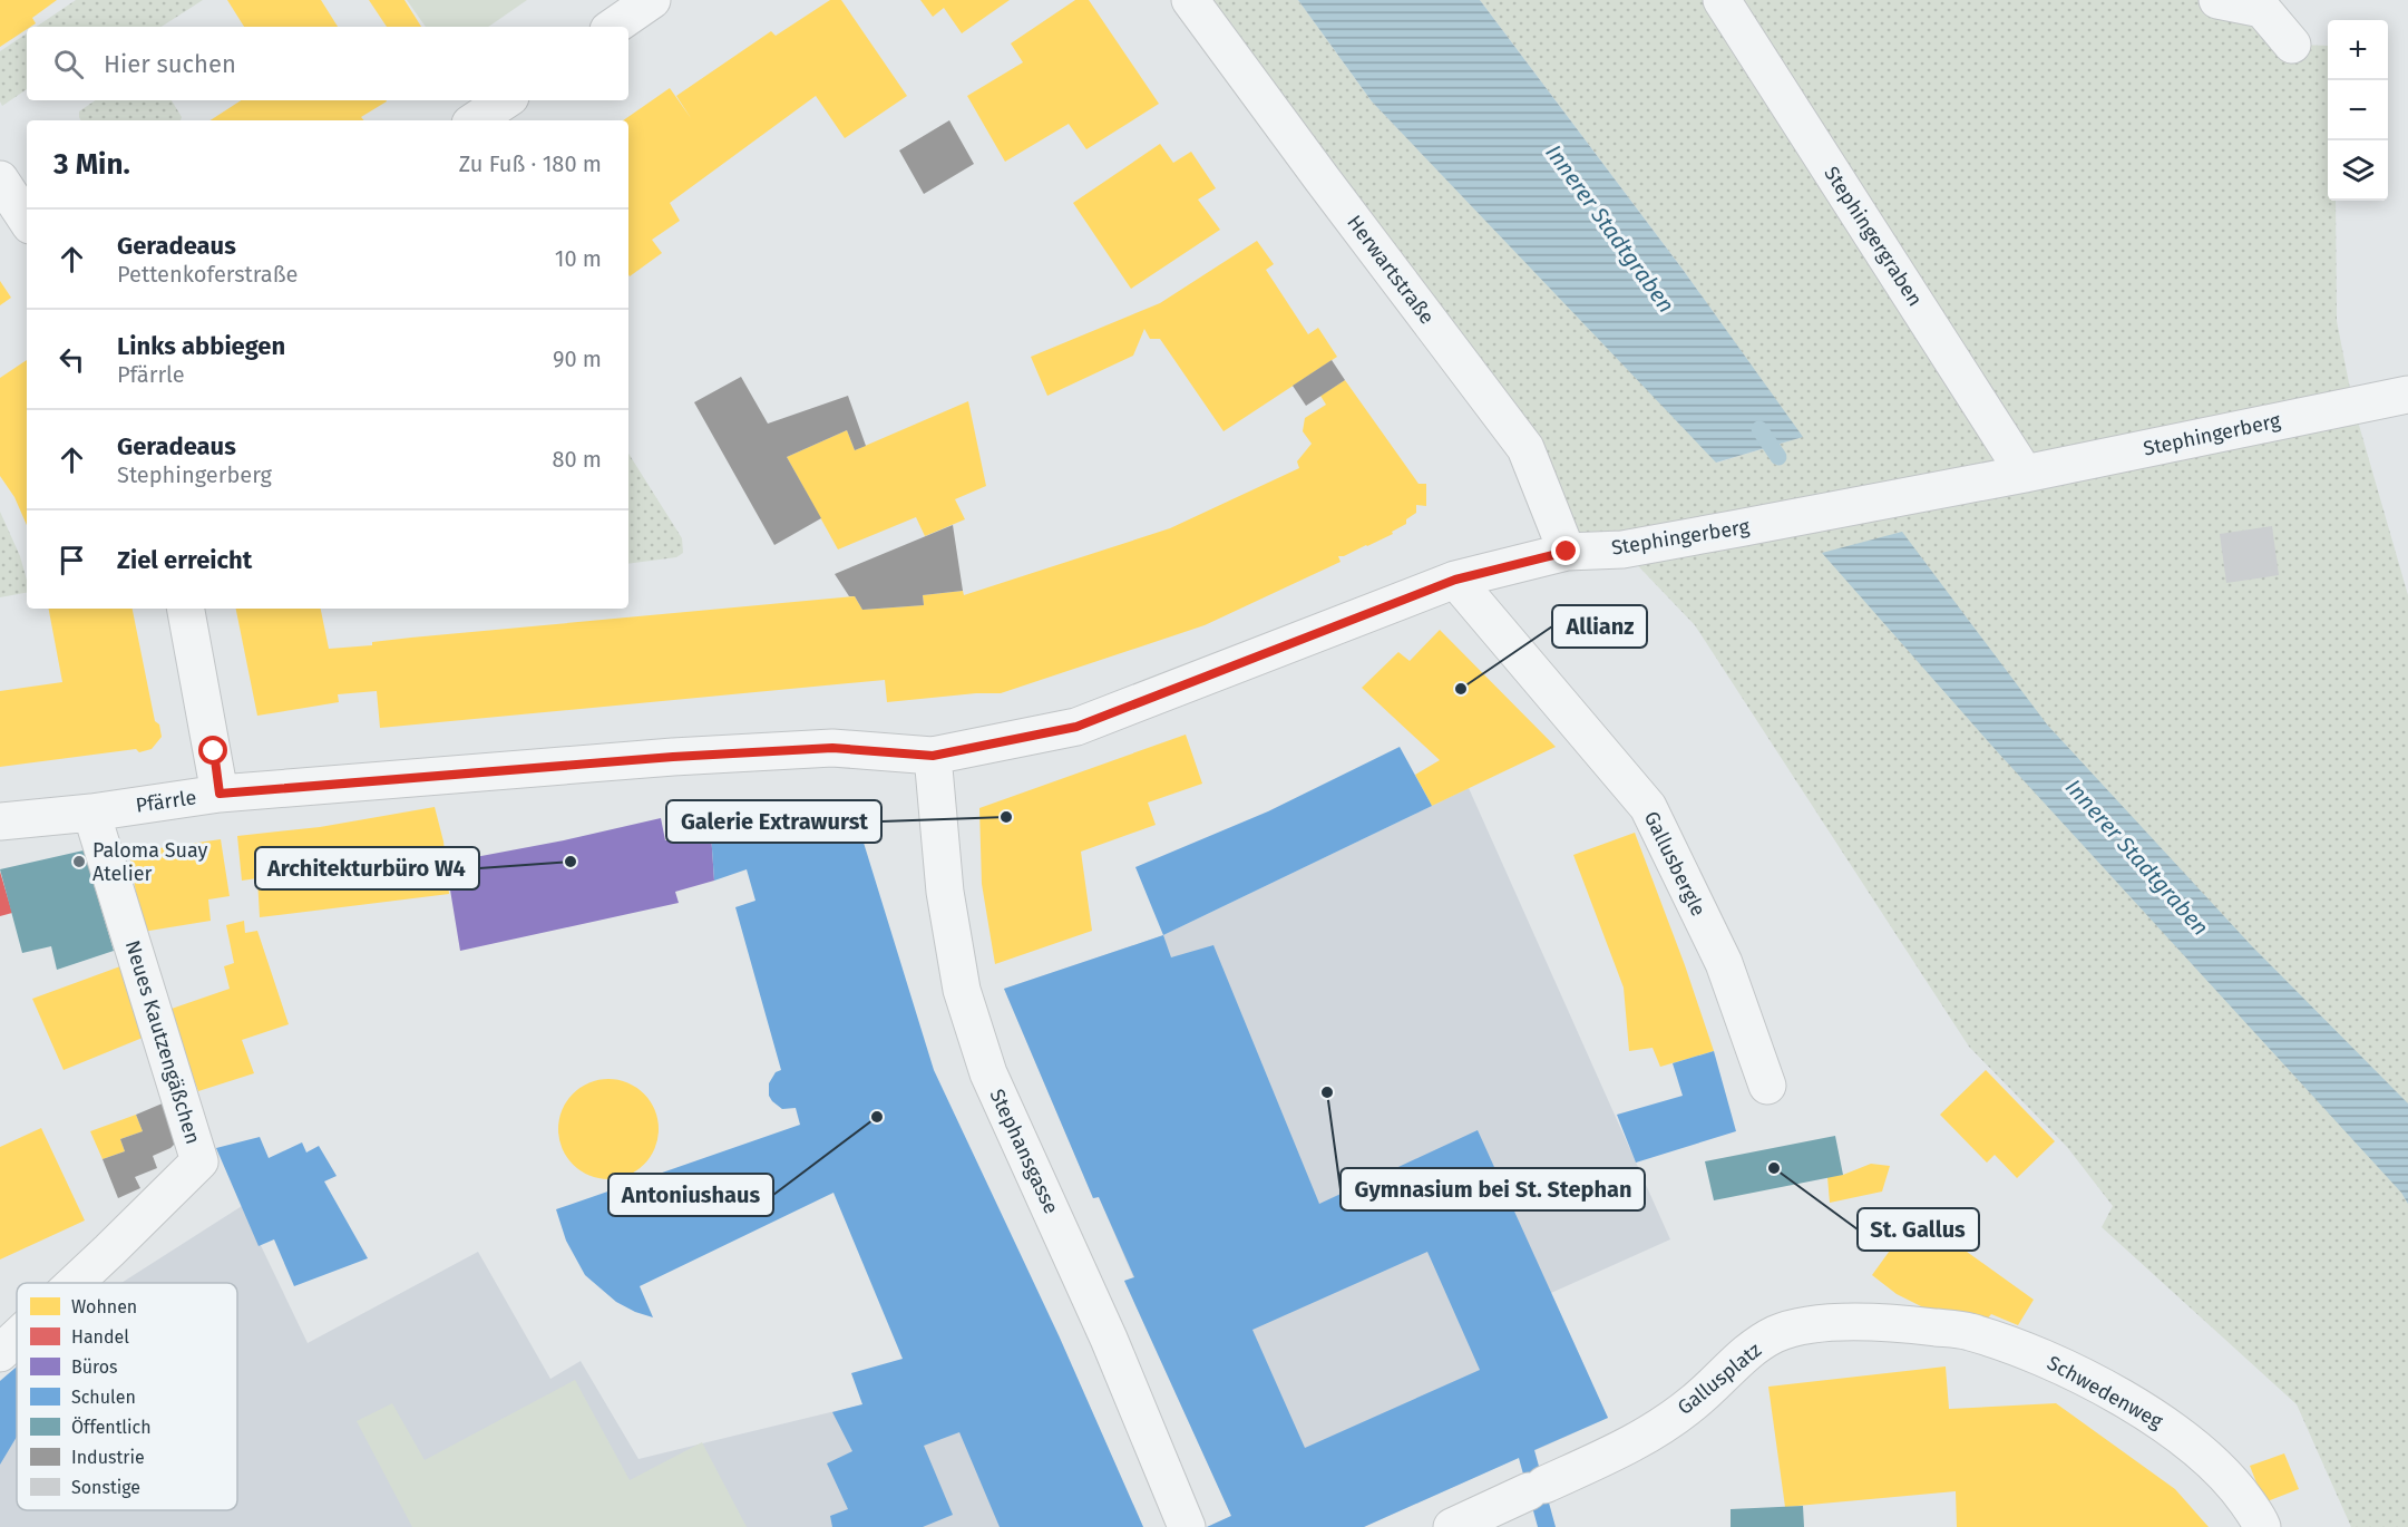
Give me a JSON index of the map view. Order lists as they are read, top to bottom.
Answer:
{
  "streets": {
    "street": [
      "Stephingergraben",
      "Herwartstraße",
      "Stephingerberg",
      "Pfärrle",
      "Gallusbergle",
      "Neues Kautzengäßchen",
      "Stephansgasse",
      "Gallusplatz",
      "Schwedenweg"
    ]
  },
  "crossings": [
    ["Stephingergraben", "Stephingerberg"],
    ["Herwartstraße", "Stephingerberg"],
    ["Stephingerberg", "Pfärrle"],
    ["Stephingerberg", "Gallusbergle"],
    ["Stephingerberg", "Stephansgasse"],
    ["Pfärrle", "Neues Kautzengäßchen"],
    ["Pfärrle", "Stephansgasse"],
    ["Gallusplatz", "Schwedenweg"]
  ],
  "water": ["Innerer Stadtgraben"],
  "places": [
    "Allianz",
    "Galerie Extrawurst",
    "Paloma Suay Atelier",
    "Architekturbüro W4",
    "Gymnasium bei St. Stephan",
    "Antoniushaus",
    "St. Gallus"
  ],
  "legend": [
    "Wohnen",
    "Handel",
    "Büros",
    "Schulen",
    "Öffentlich",
    "Industrie",
    "Sonstige"
  ],
  "page": {
    "map_buttons": ["+", "−"],
    "search": "Hier suchen",
    "heading": ["3 Min.", "Zu Fuß · 180 m"],
    "list": [
      ["Geradeaus", "Pettenkoferstraße", "10 m"],
      ["Links abbiegen", "Pfärrle", "90 m"],
      ["Geradeaus", "Stephingerberg", "80 m"],
      "Ziel erreicht"
    ]
  }
}
